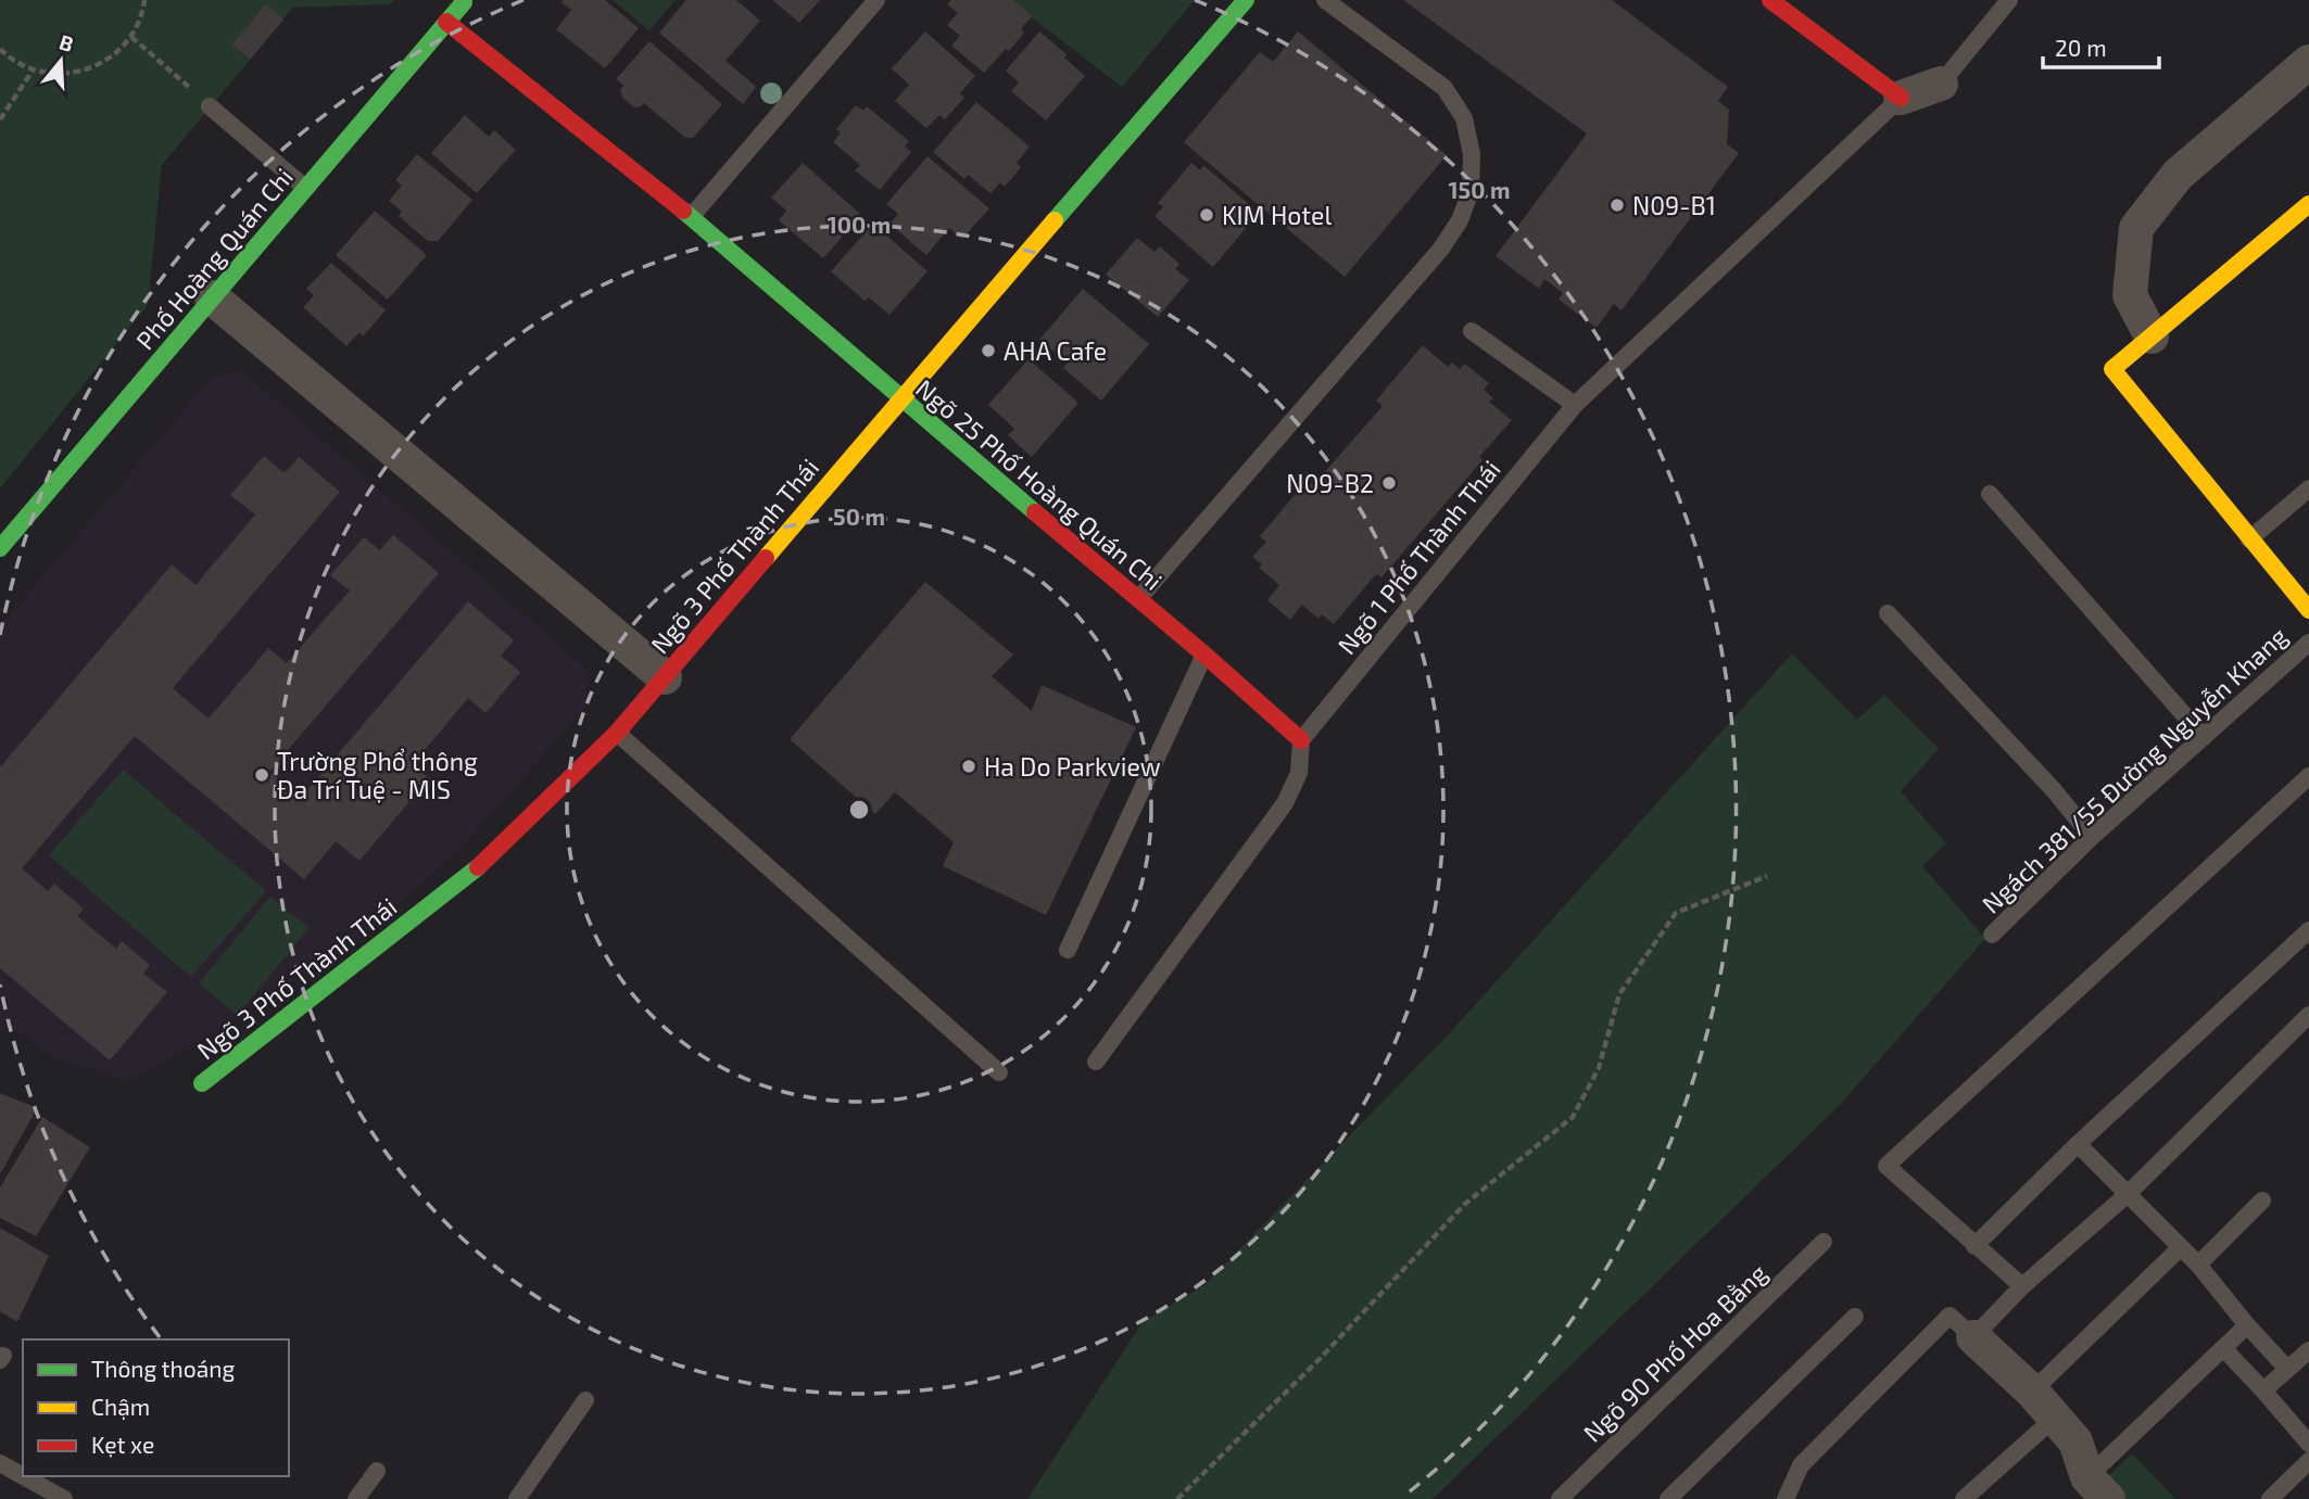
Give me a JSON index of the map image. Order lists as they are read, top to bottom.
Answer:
{
  "streets": {
    "street": ["Phố Hoàng Quán Chi", "Ngõ 25 Phố Hoàng Quán Chi", "Ngõ 3 Phố Thành Thái"],
    "lane": ["Ngõ 1 Phố Thành Thái", "Ngách 381/55 Đường Nguyễn Khang", "Ngõ 90 Phố Hoa Bằng"]
  },
  "crossings": [
    ["Phố Hoàng Quán Chi", "Ngõ 25 Phố Hoàng Quán Chi"],
    ["Ngõ 25 Phố Hoàng Quán Chi", "Ngõ 3 Phố Thành Thái"],
    ["Ngõ 25 Phố Hoàng Quán Chi", "Ngõ 1 Phố Thành Thái"]
  ],
  "places": [
    "N09-B1",
    "KIM Hotel",
    "AHA Cafe",
    "N09-B2",
    "Ha Do Parkview",
    "Trường Phổ thông Đa Trí Tuệ - MIS"
  ],
  "legend": ["Thông thoáng", "Chậm", "Kẹt xe"],
  "scale_bar": "20 m",
  "north": "top",
  "rings": ["150 m", "100 m", "50 m"]
}
